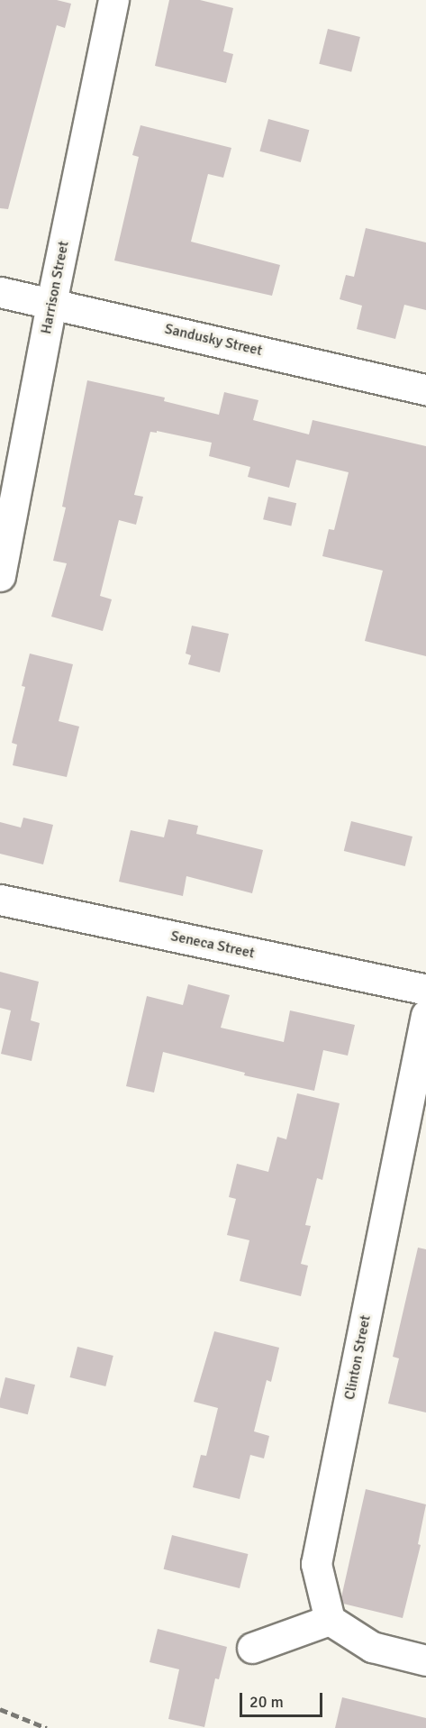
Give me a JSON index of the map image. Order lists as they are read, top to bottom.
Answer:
{
  "streets": {
    "street": [
      "Harrison Street",
      "Sandusky Street",
      "Seneca Street",
      "Clinton Street"
    ]
  },
  "crossings": [
    ["Harrison Street", "Sandusky Street"]
  ],
  "scale_bar": "20 m"
}
